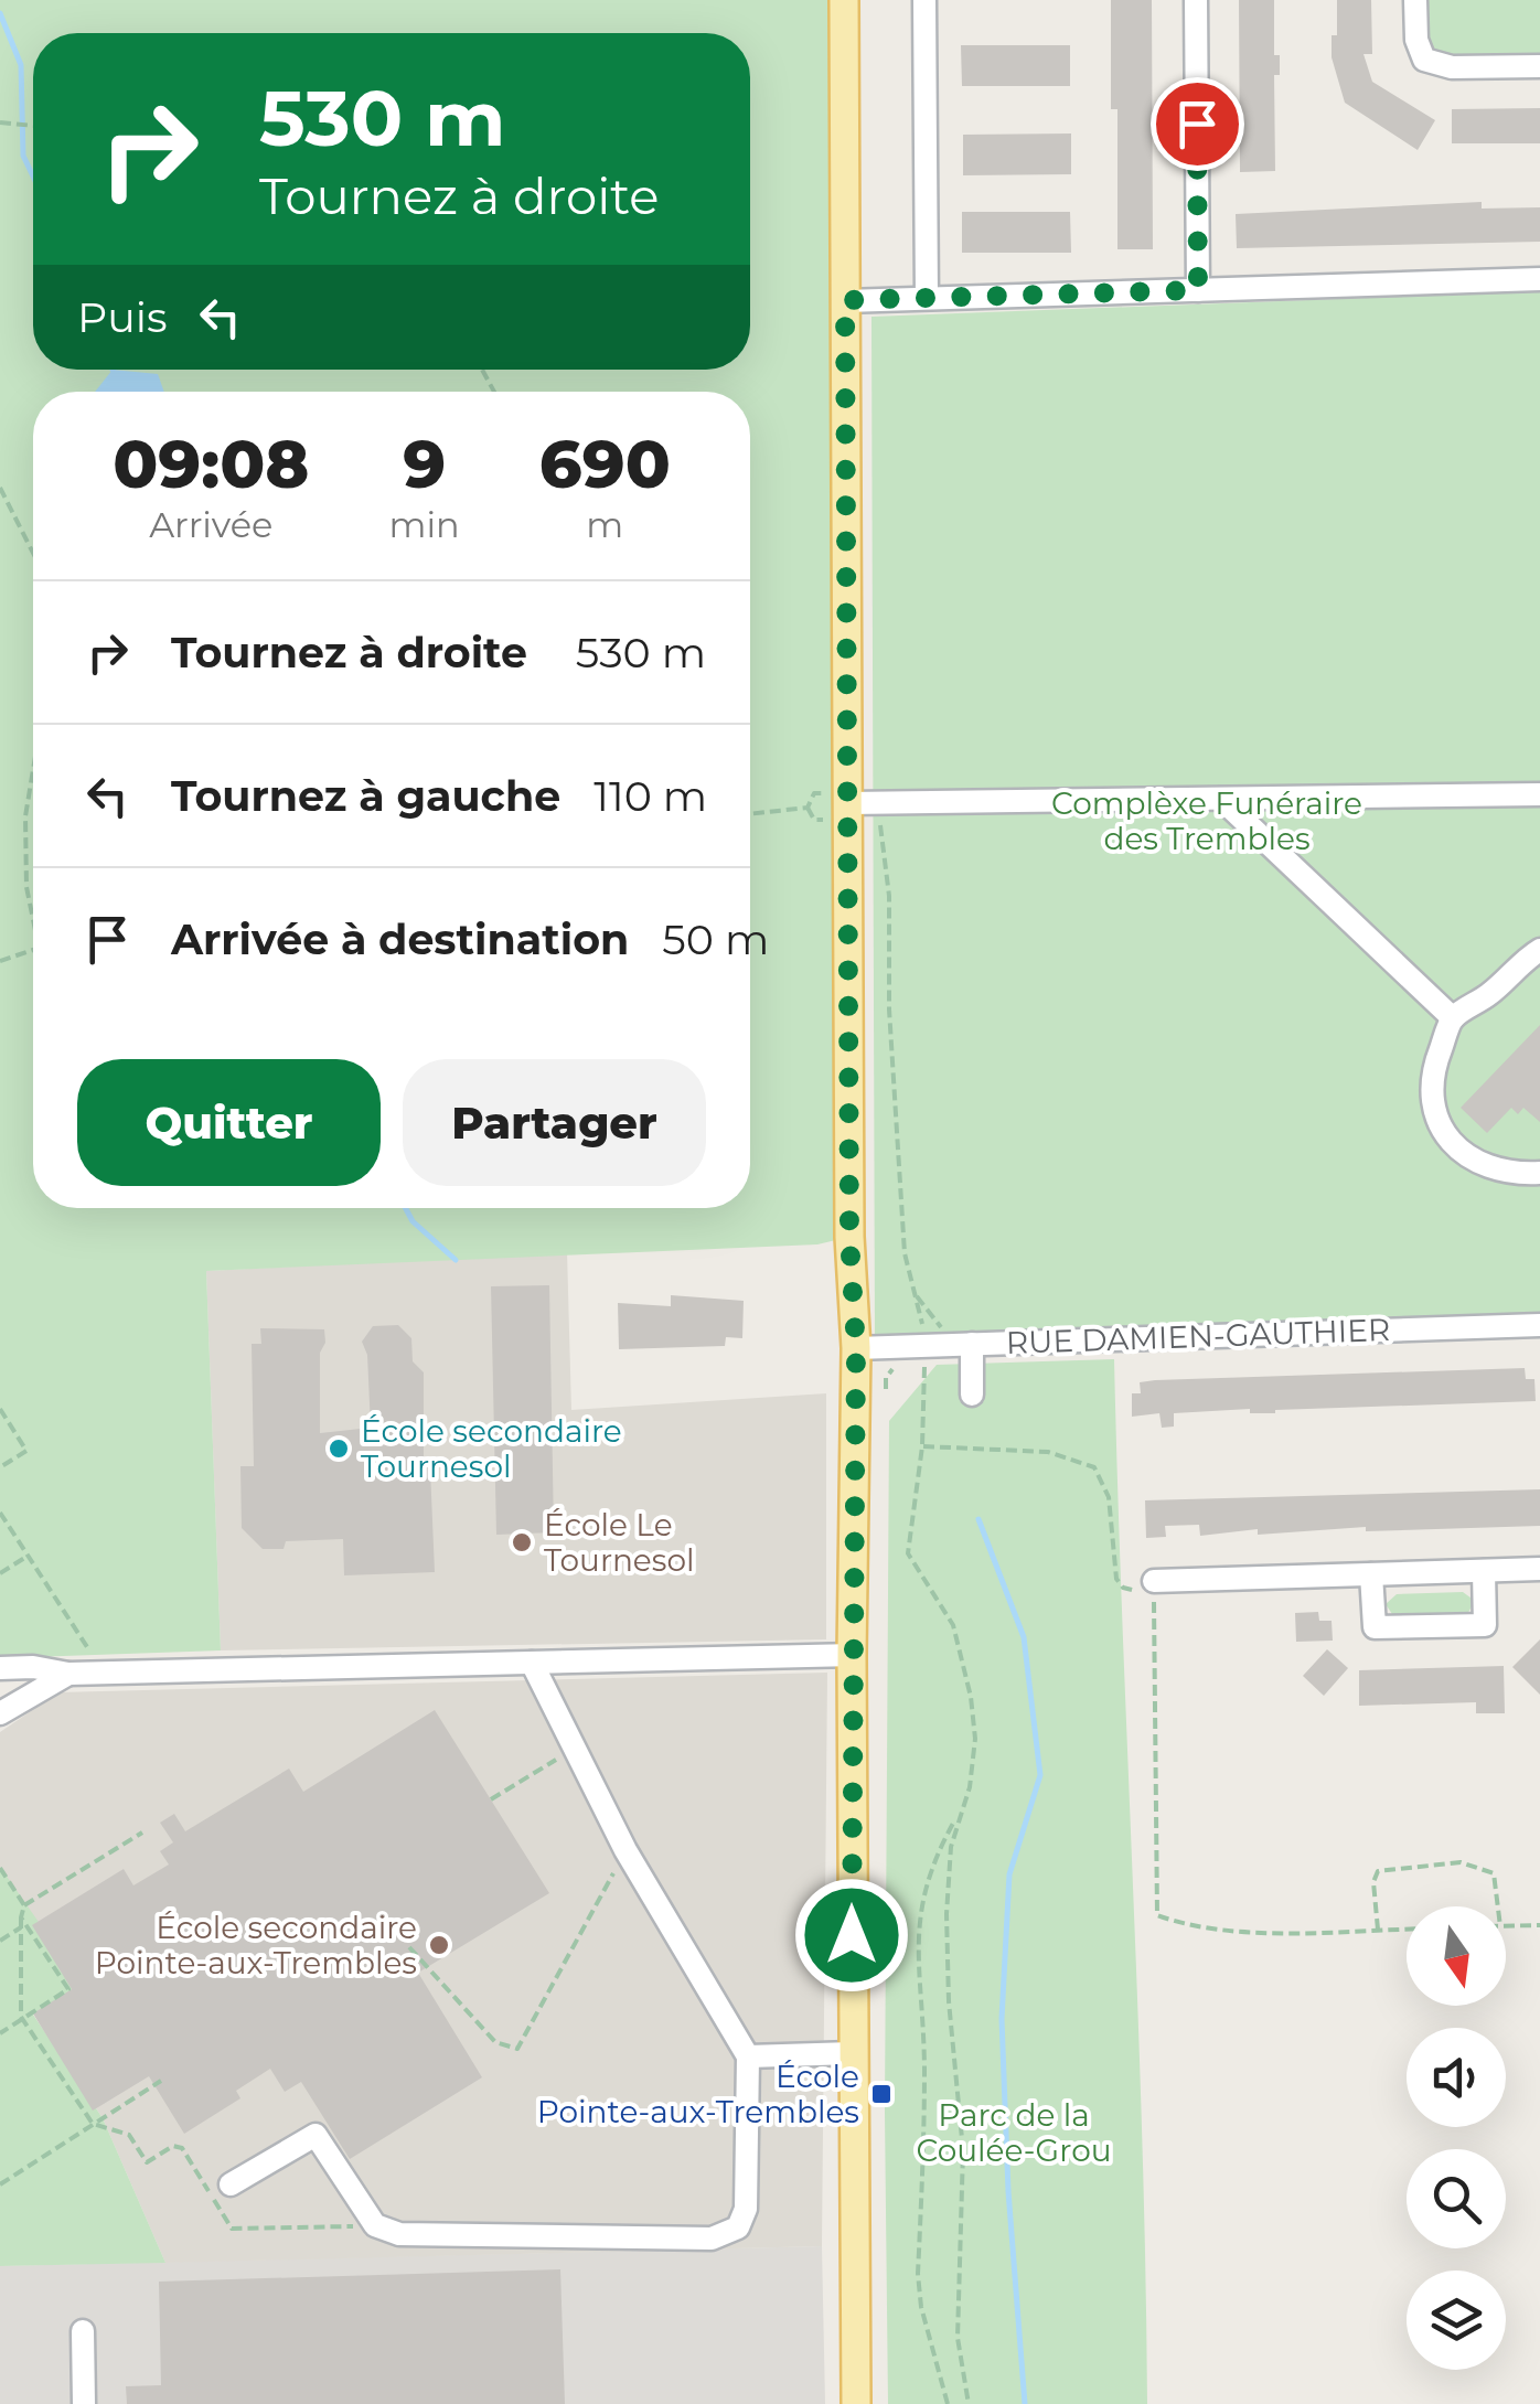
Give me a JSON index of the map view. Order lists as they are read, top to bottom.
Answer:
{
  "streets": {
    "street": ["RUE DAMIEN-GAUTHIER"]
  },
  "parks": ["Complèxe Funéraire des Trembles", "Parc de la Coulée-Grou"],
  "places": {
    "other": ["École secondaire Tournesol", "École Le Tournesol", "École secondaire Pointe-aux-Trembles"],
    "transit": ["École Pointe-aux-Trembles"]
  },
  "north": "bottom",
  "page": {
    "turn": ["530 m", "Tournez à droite"],
    "then": "Puis",
    "eta": [
      "09:08",
      "Arrivée",
      "9",
      "min",
      "690",
      "m"
    ],
    "list": [
      {
        "name": "Tournez à droite",
        "value": "530 m"
      },
      {
        "name": "Tournez à gauche",
        "value": "110 m"
      },
      {
        "name": "Arrivée à destination",
        "value": "50 m"
      }
    ],
    "buttons": ["Quitter", "Partager"]
  }
}
